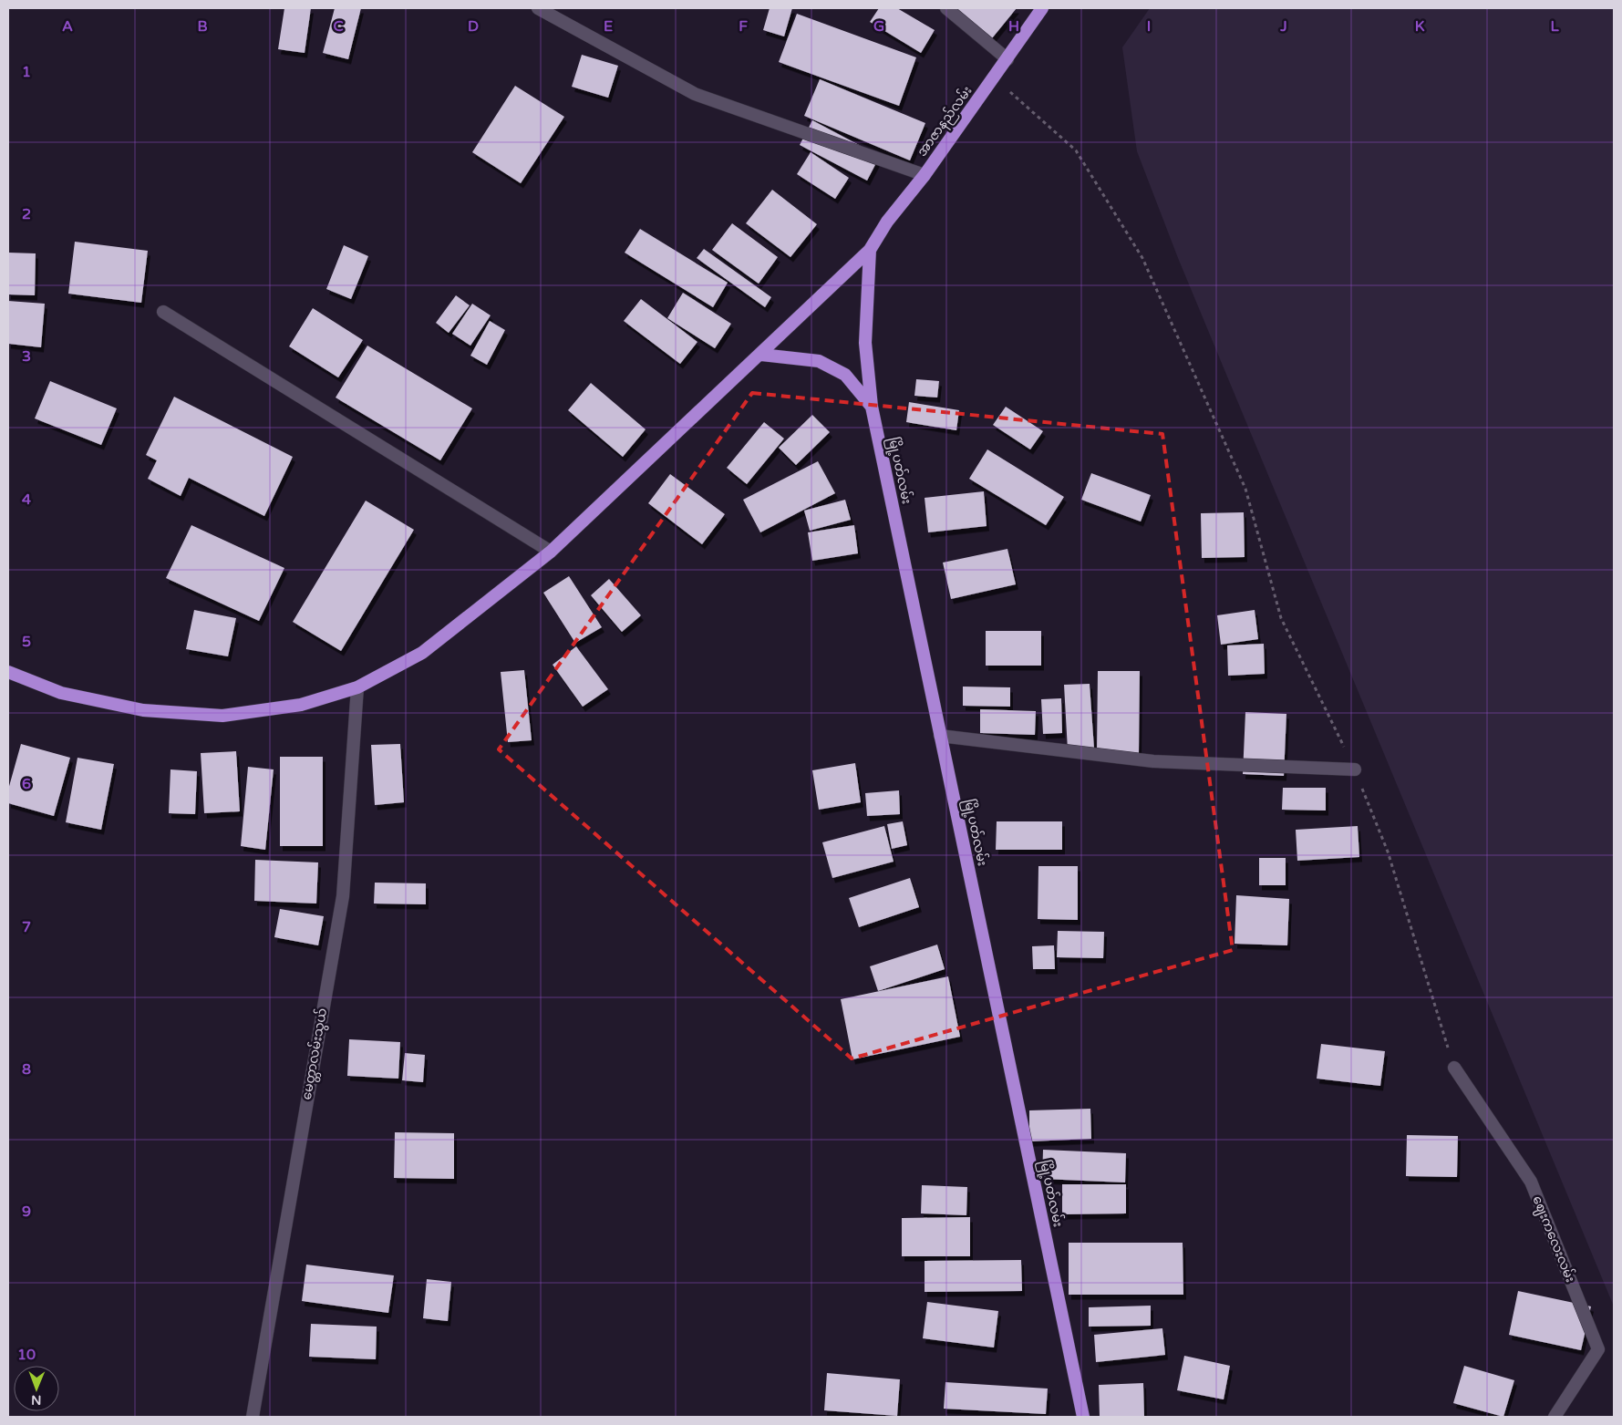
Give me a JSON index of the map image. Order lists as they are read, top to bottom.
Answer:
{
  "streets": {
    "highway": ["အာဇာနည်လမ်း", "မြို့ပတ်လမ်း"],
    "street": ["မေတ္တာလမ်းသွယ်", "ဈေးကလေးလမ်း"]
  },
  "crossings": [
    ["အာဇာနည်လမ်း", "မြို့ပတ်လမ်း"],
    ["အာဇာနည်လမ်း", "မေတ္တာလမ်းသွယ်"]
  ],
  "north": "bottom",
  "grid": {
    "columns": [
      "A",
      "B",
      "C",
      "D",
      "E",
      "F",
      "G",
      "H",
      "I",
      "J",
      "K",
      "L"
    ],
    "rows": [
      "1",
      "2",
      "3",
      "4",
      "5",
      "6",
      "7",
      "8",
      "9",
      "10"
    ]
  }
}
